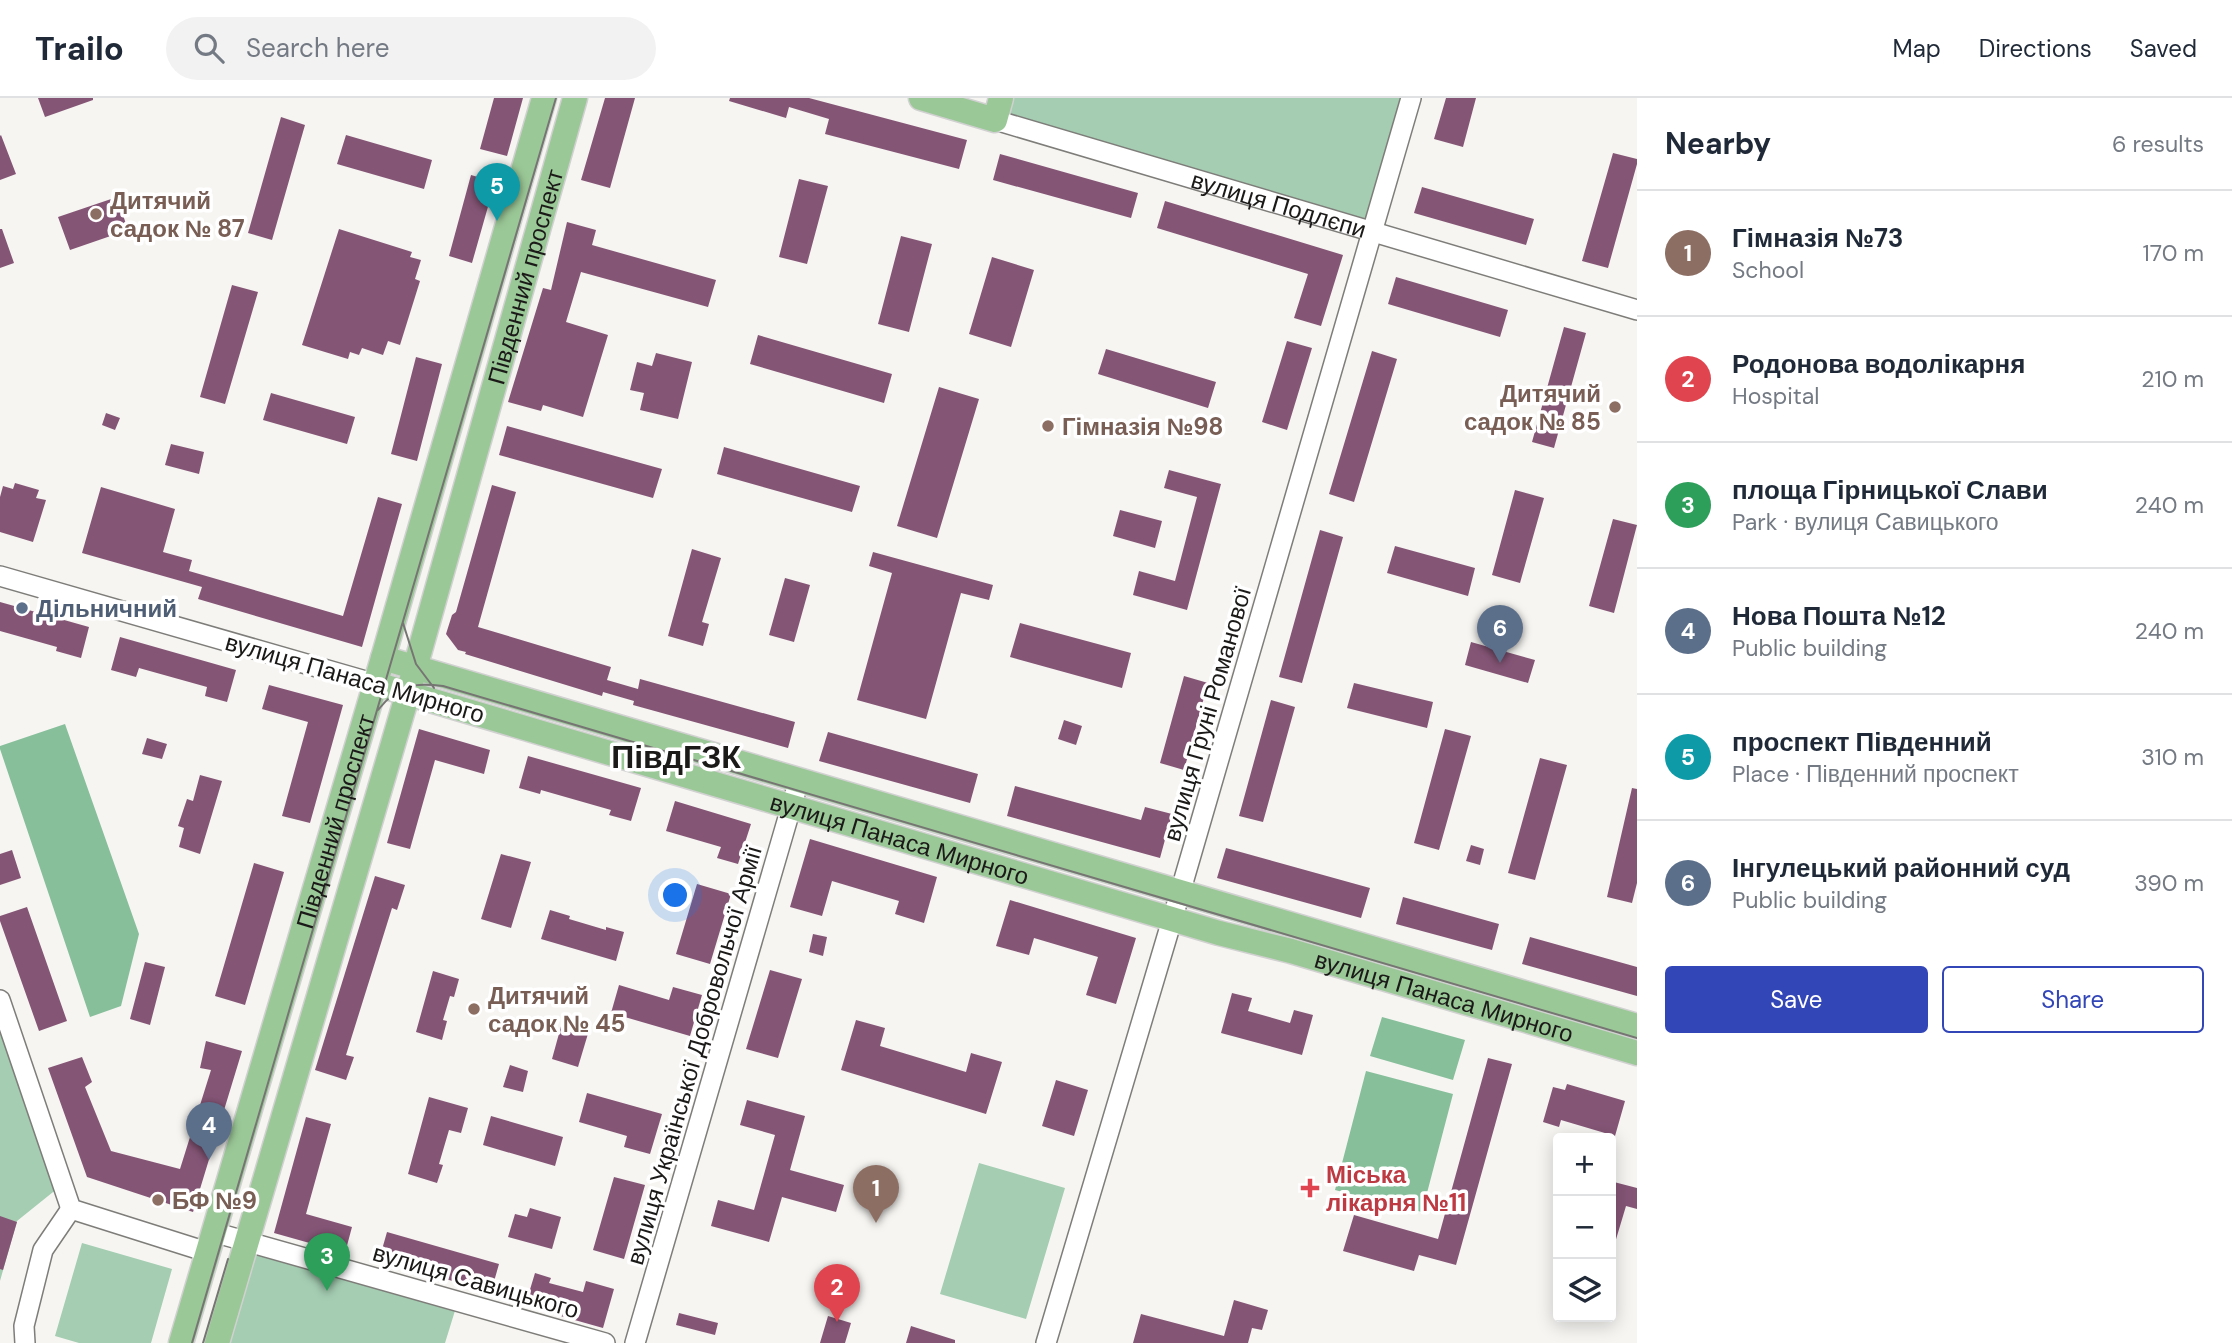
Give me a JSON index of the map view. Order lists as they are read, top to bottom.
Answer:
{
  "streets": {
    "main road": ["вулиця Подлєпи", "Південний проспект", "вулиця Панаса Мирного"],
    "street": ["вулиця Груні Романової", "вулиця Української Добровольчої Армії", "вулиця Савицького"]
  },
  "crossings": [
    ["вулиця Подлєпи", "вулиця Груні Романової"],
    ["Південний проспект", "вулиця Панаса Мирного"],
    ["Південний проспект", "вулиця Савицького"],
    ["вулиця Панаса Мирного", "вулиця Груні Романової"],
    ["вулиця Панаса Мирного", "вулиця Української Добровольчої Армії"]
  ],
  "districts": ["ПівдГЗК"],
  "places": {
    "other": [
      "Дитячий садок № 87",
      "Дитячий садок № 85",
      "Гімназія №98",
      "Дільничний",
      "Дитячий садок № 45",
      "БФ №9"
    ],
    "health": ["Міська лікарня №11"]
  },
  "page": {
    "header": "Trailo",
    "search": "Search here",
    "nav": ["Map", "Directions", "Saved"],
    "heading": ["Nearby", "6 results"],
    "pins": [
      "5",
      "6",
      "4",
      "1",
      "3",
      "2"
    ],
    "list": [
      {
        "mark": "1",
        "name": "Гімназія №73",
        "note": "School",
        "value": "170 m"
      },
      {
        "mark": "2",
        "name": "Родонова водолікарня",
        "note": "Hospital",
        "value": "210 m"
      },
      {
        "mark": "3",
        "name": "площа Гірницької Слави",
        "note": "Park · вулиця Савицького",
        "value": "240 m"
      },
      {
        "mark": "4",
        "name": "Нова Пошта №12",
        "note": "Public building",
        "value": "240 m"
      },
      {
        "mark": "5",
        "name": "проспект Південний",
        "note": "Place · Південний проспект",
        "value": "310 m"
      },
      {
        "mark": "6",
        "name": "Інгулецький районний суд",
        "note": "Public building",
        "value": "390 m"
      }
    ],
    "buttons": ["Save", "Share"],
    "map_buttons": ["+", "−"]
  }
}
